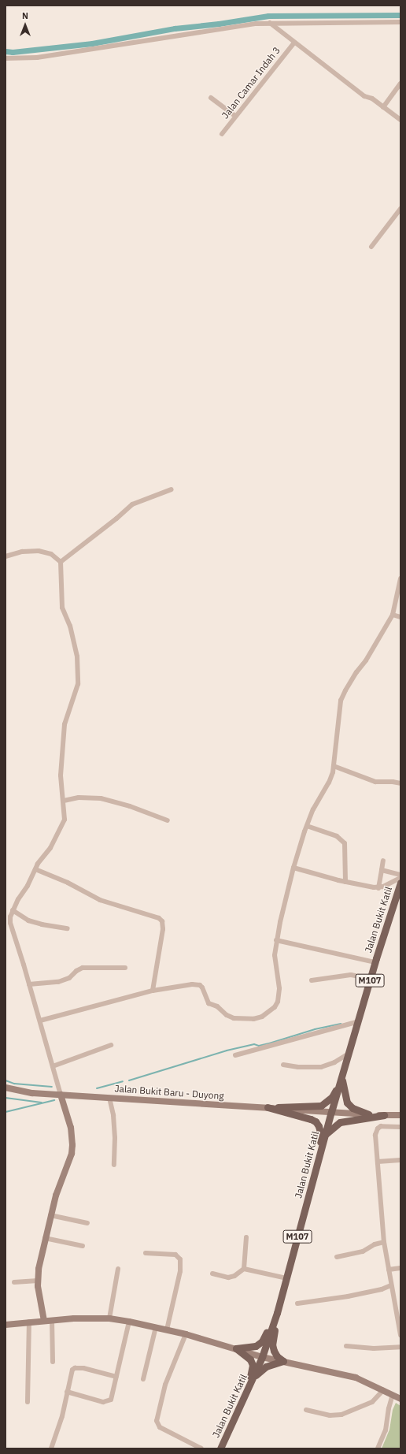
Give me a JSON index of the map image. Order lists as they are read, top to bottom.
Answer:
{
  "streets": {
    "main road": ["Jalan Bukit Katil", "M107"],
    "street": ["Jalan Camar Indah 3", "Jalan Bukit Baru - Duyong"]
  },
  "crossings": [
    ["Jalan Bukit Katil", "Jalan Bukit Baru - Duyong"]
  ],
  "north": "top"
}
